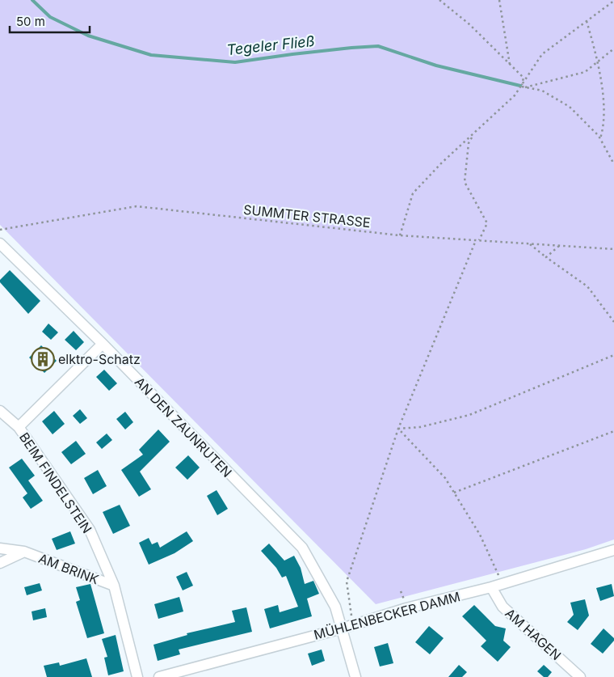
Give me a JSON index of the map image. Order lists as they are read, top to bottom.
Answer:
{
  "streets": {
    "street": [
      "AN DEN ZAUNRUTEN",
      "BEIM FINDELSTEIN",
      "AM BRINK",
      "MÜHLENBECKER DAMM",
      "AM HAGEN"
    ],
    "path": ["SUMMTER STRASSE"]
  },
  "crossings": [
    ["AN DEN ZAUNRUTEN", "MÜHLENBECKER DAMM"],
    ["BEIM FINDELSTEIN", "AM BRINK"],
    ["MÜHLENBECKER DAMM", "AM HAGEN"]
  ],
  "water": ["Tegeler Fließ"],
  "places": {
    "building": ["elktro-Schatz"]
  },
  "scale_bar": "50 m"
}
